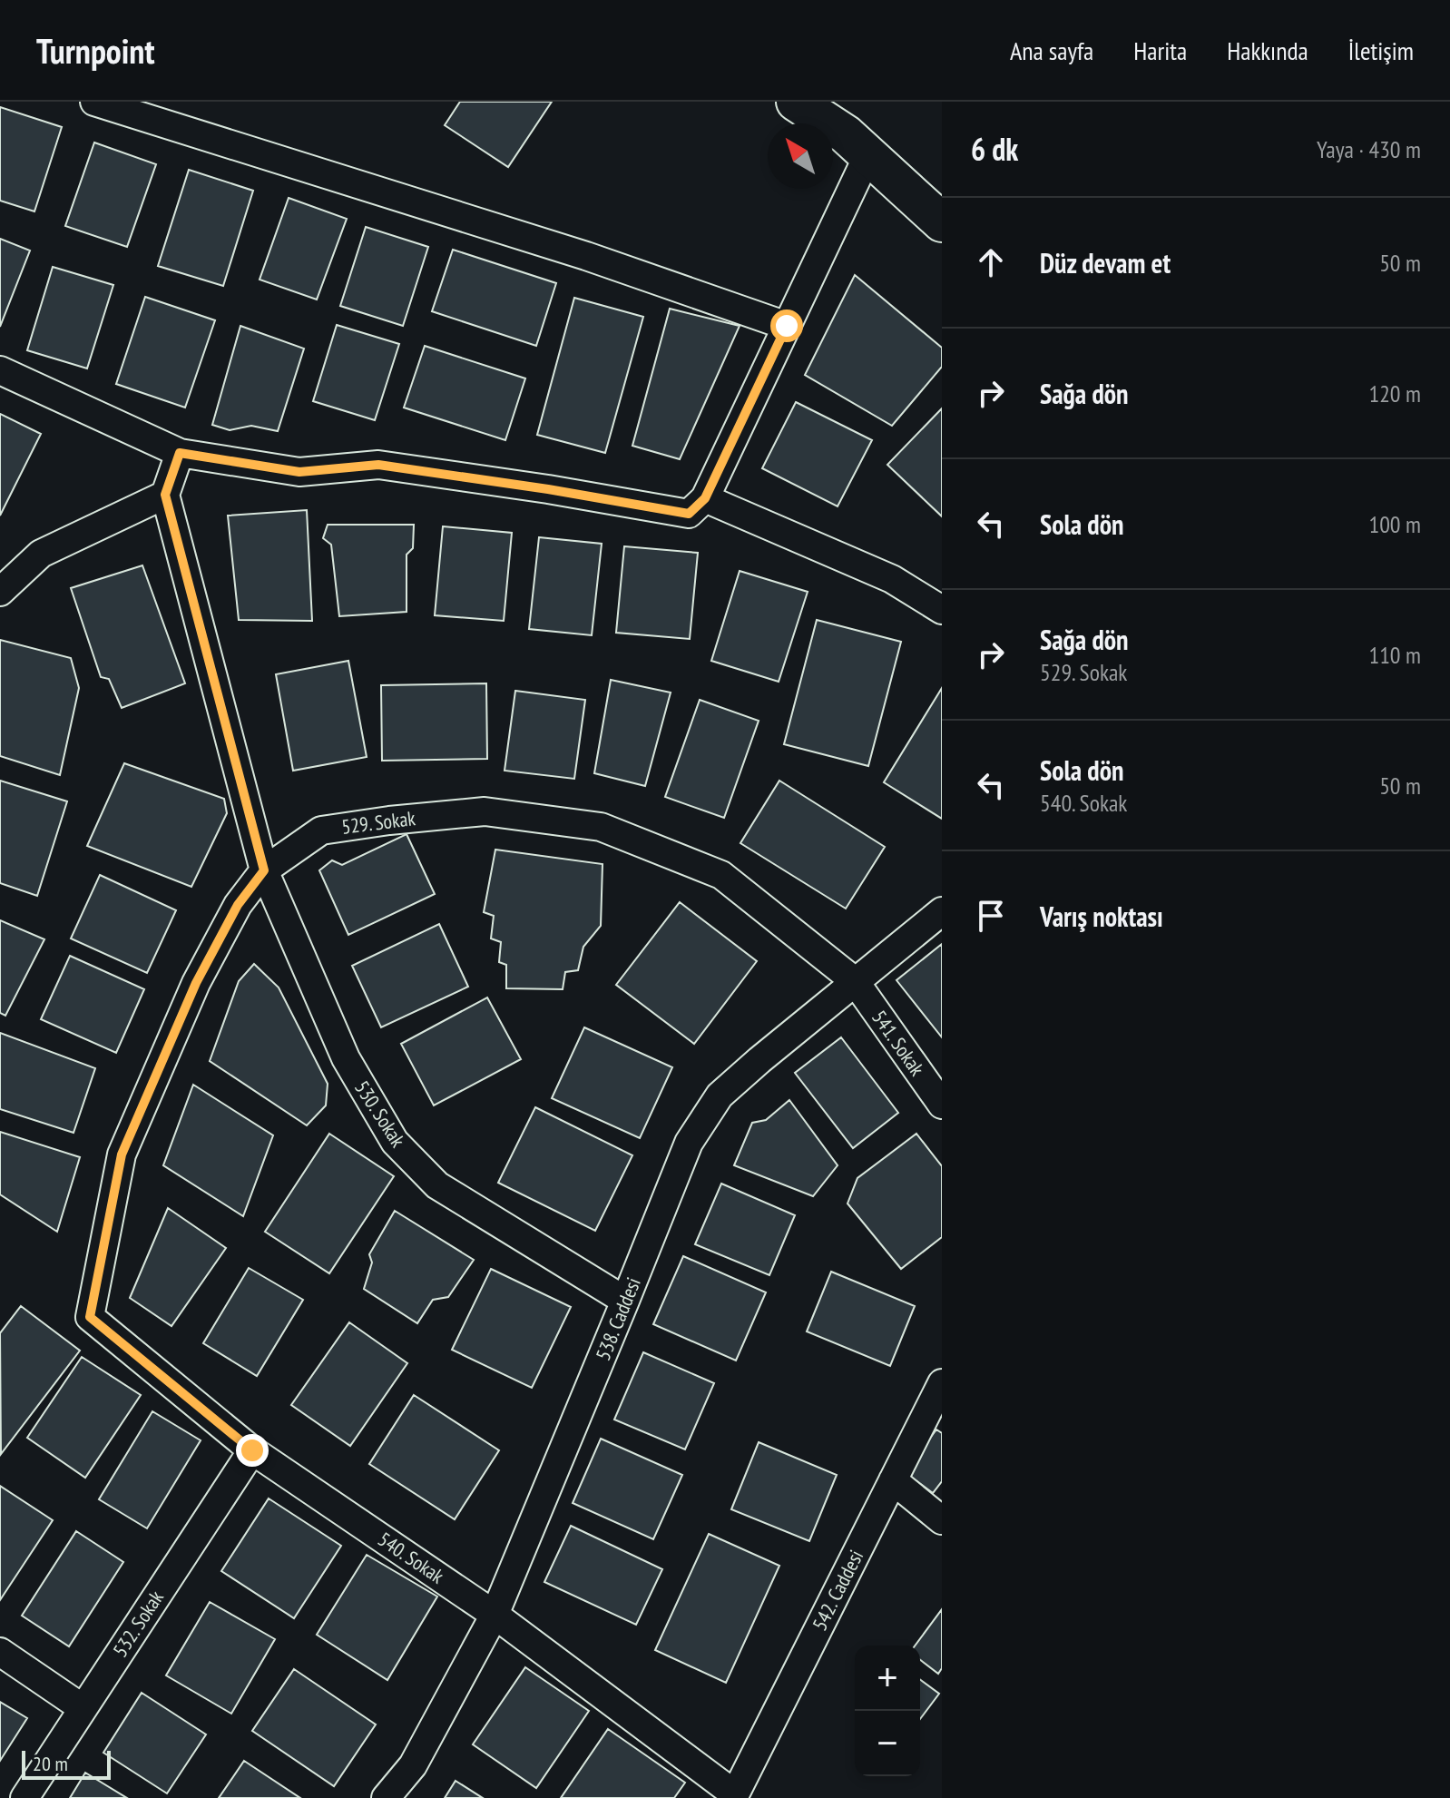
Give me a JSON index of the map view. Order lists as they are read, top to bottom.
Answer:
{
  "streets": {
    "street": [
      "529. Sokak",
      "541. Sokak",
      "530. Sokak",
      "538. Caddesi",
      "540. Sokak",
      "542. Caddesi",
      "532. Sokak"
    ]
  },
  "crossings": [
    ["529. Sokak", "541. Sokak"],
    ["529. Sokak", "530. Sokak"],
    ["529. Sokak", "538. Caddesi"],
    ["529. Sokak", "540. Sokak"],
    ["541. Sokak", "538. Caddesi"],
    ["530. Sokak", "538. Caddesi"],
    ["538. Caddesi", "540. Sokak"],
    ["540. Sokak", "542. Caddesi"],
    ["540. Sokak", "532. Sokak"]
  ],
  "scale_bar": "20 m",
  "north": "top left",
  "page": {
    "header": "Turnpoint",
    "nav": [
      "Ana sayfa",
      "Harita",
      "Hakkında",
      "İletişim"
    ],
    "heading": ["6 dk", "Yaya · 430 m"],
    "list": [
      ["Düz devam et", "50 m"],
      ["Sağa dön", "120 m"],
      ["Sola dön", "100 m"],
      ["Sağa dön", "529. Sokak", "110 m"],
      ["Sola dön", "540. Sokak", "50 m"],
      "Varış noktası"
    ],
    "map_buttons": ["+", "−"],
    "scale": "20 m"
  }
}
